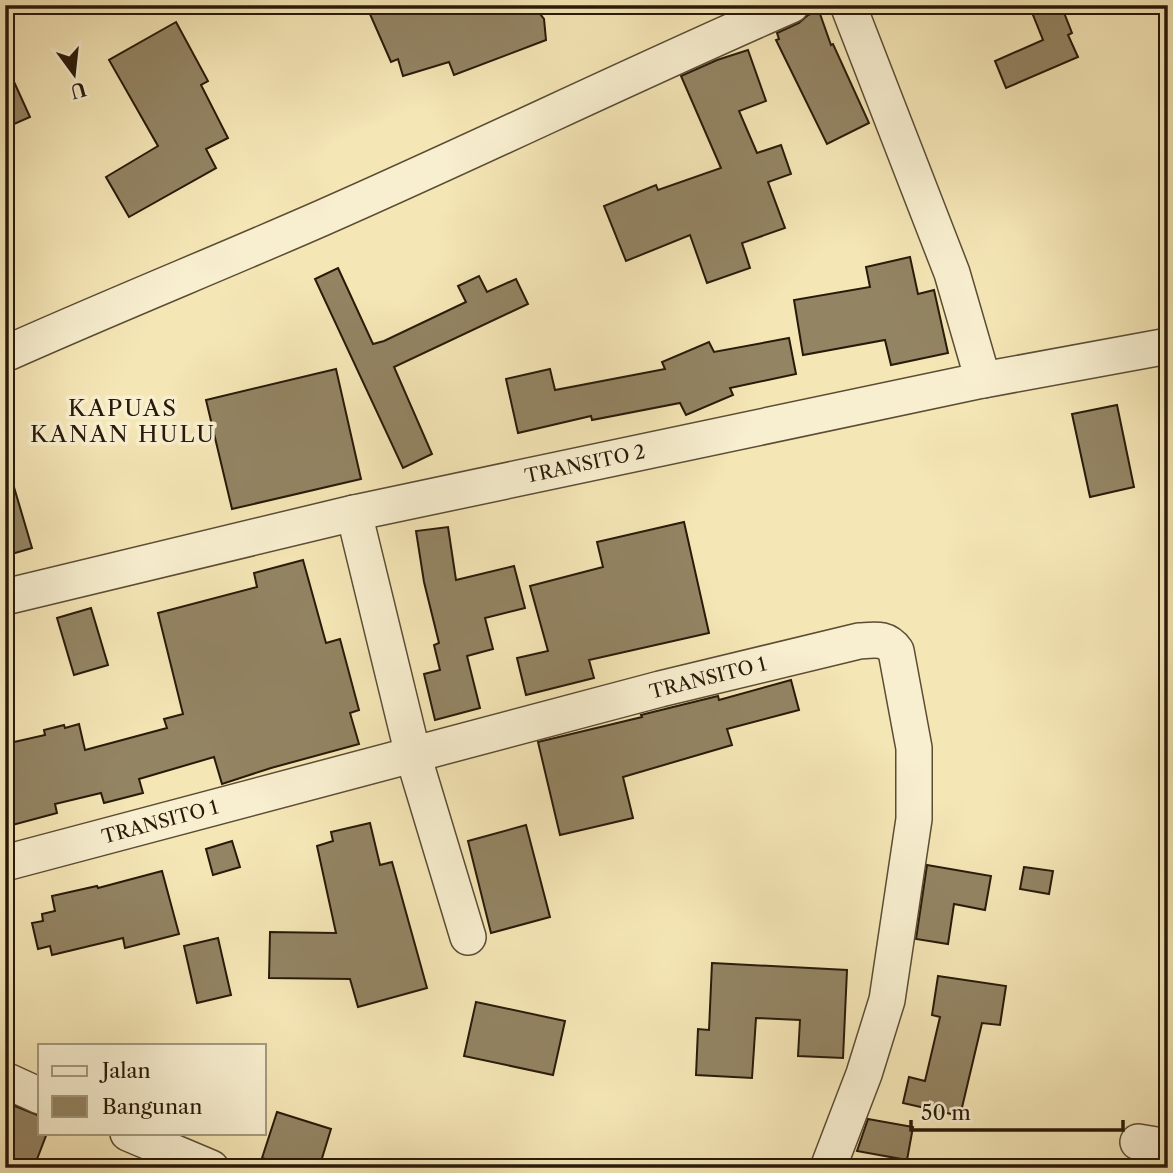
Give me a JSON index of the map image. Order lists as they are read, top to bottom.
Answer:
{
  "streets": {
    "street": ["TRANSITO 2", "TRANSITO 1"]
  },
  "districts": ["KAPUAS KANAN HULU"],
  "legend": ["Jalan", "Bangunan"],
  "scale_bar": "50 m",
  "north": "bottom"
}
